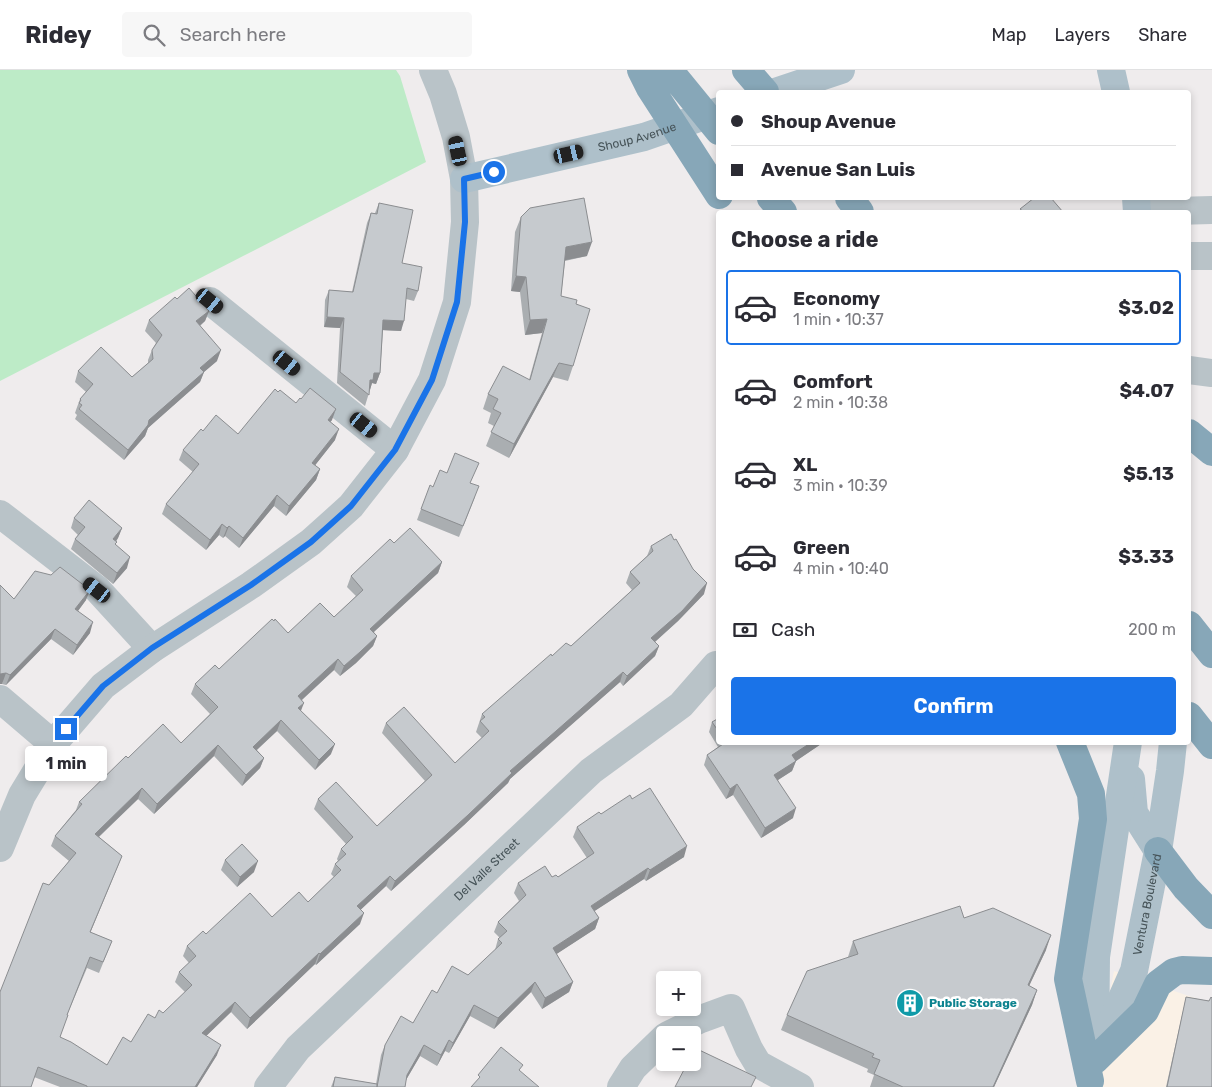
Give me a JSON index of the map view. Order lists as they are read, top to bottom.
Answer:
{
  "streets": {
    "main road": ["Shoup Avenue", "Ventura Boulevard"],
    "street": ["Del Valle Street"]
  },
  "places": {
    "building": ["Public Storage"]
  },
  "page": {
    "header": "Ridey",
    "search": "Search here",
    "nav": ["Map", "Layers", "Share"],
    "banner": ["Shoup Avenue", "Avenue San Luis"],
    "heading": "Choose a ride",
    "list": [
      {
        "name": "Economy",
        "note": "1 min · 10:37",
        "value": "$3.02"
      },
      {
        "name": "Comfort",
        "note": "2 min · 10:38",
        "value": "$4.07"
      },
      {
        "name": "XL",
        "note": "3 min · 10:39",
        "value": "$5.13"
      },
      {
        "name": "Green",
        "note": "4 min · 10:40",
        "value": "$3.33"
      }
    ],
    "pay": ["Cash", "200 m"],
    "buttons": "Confirm",
    "bubble": "1 min",
    "map_buttons": ["+", "−"]
  }
}
